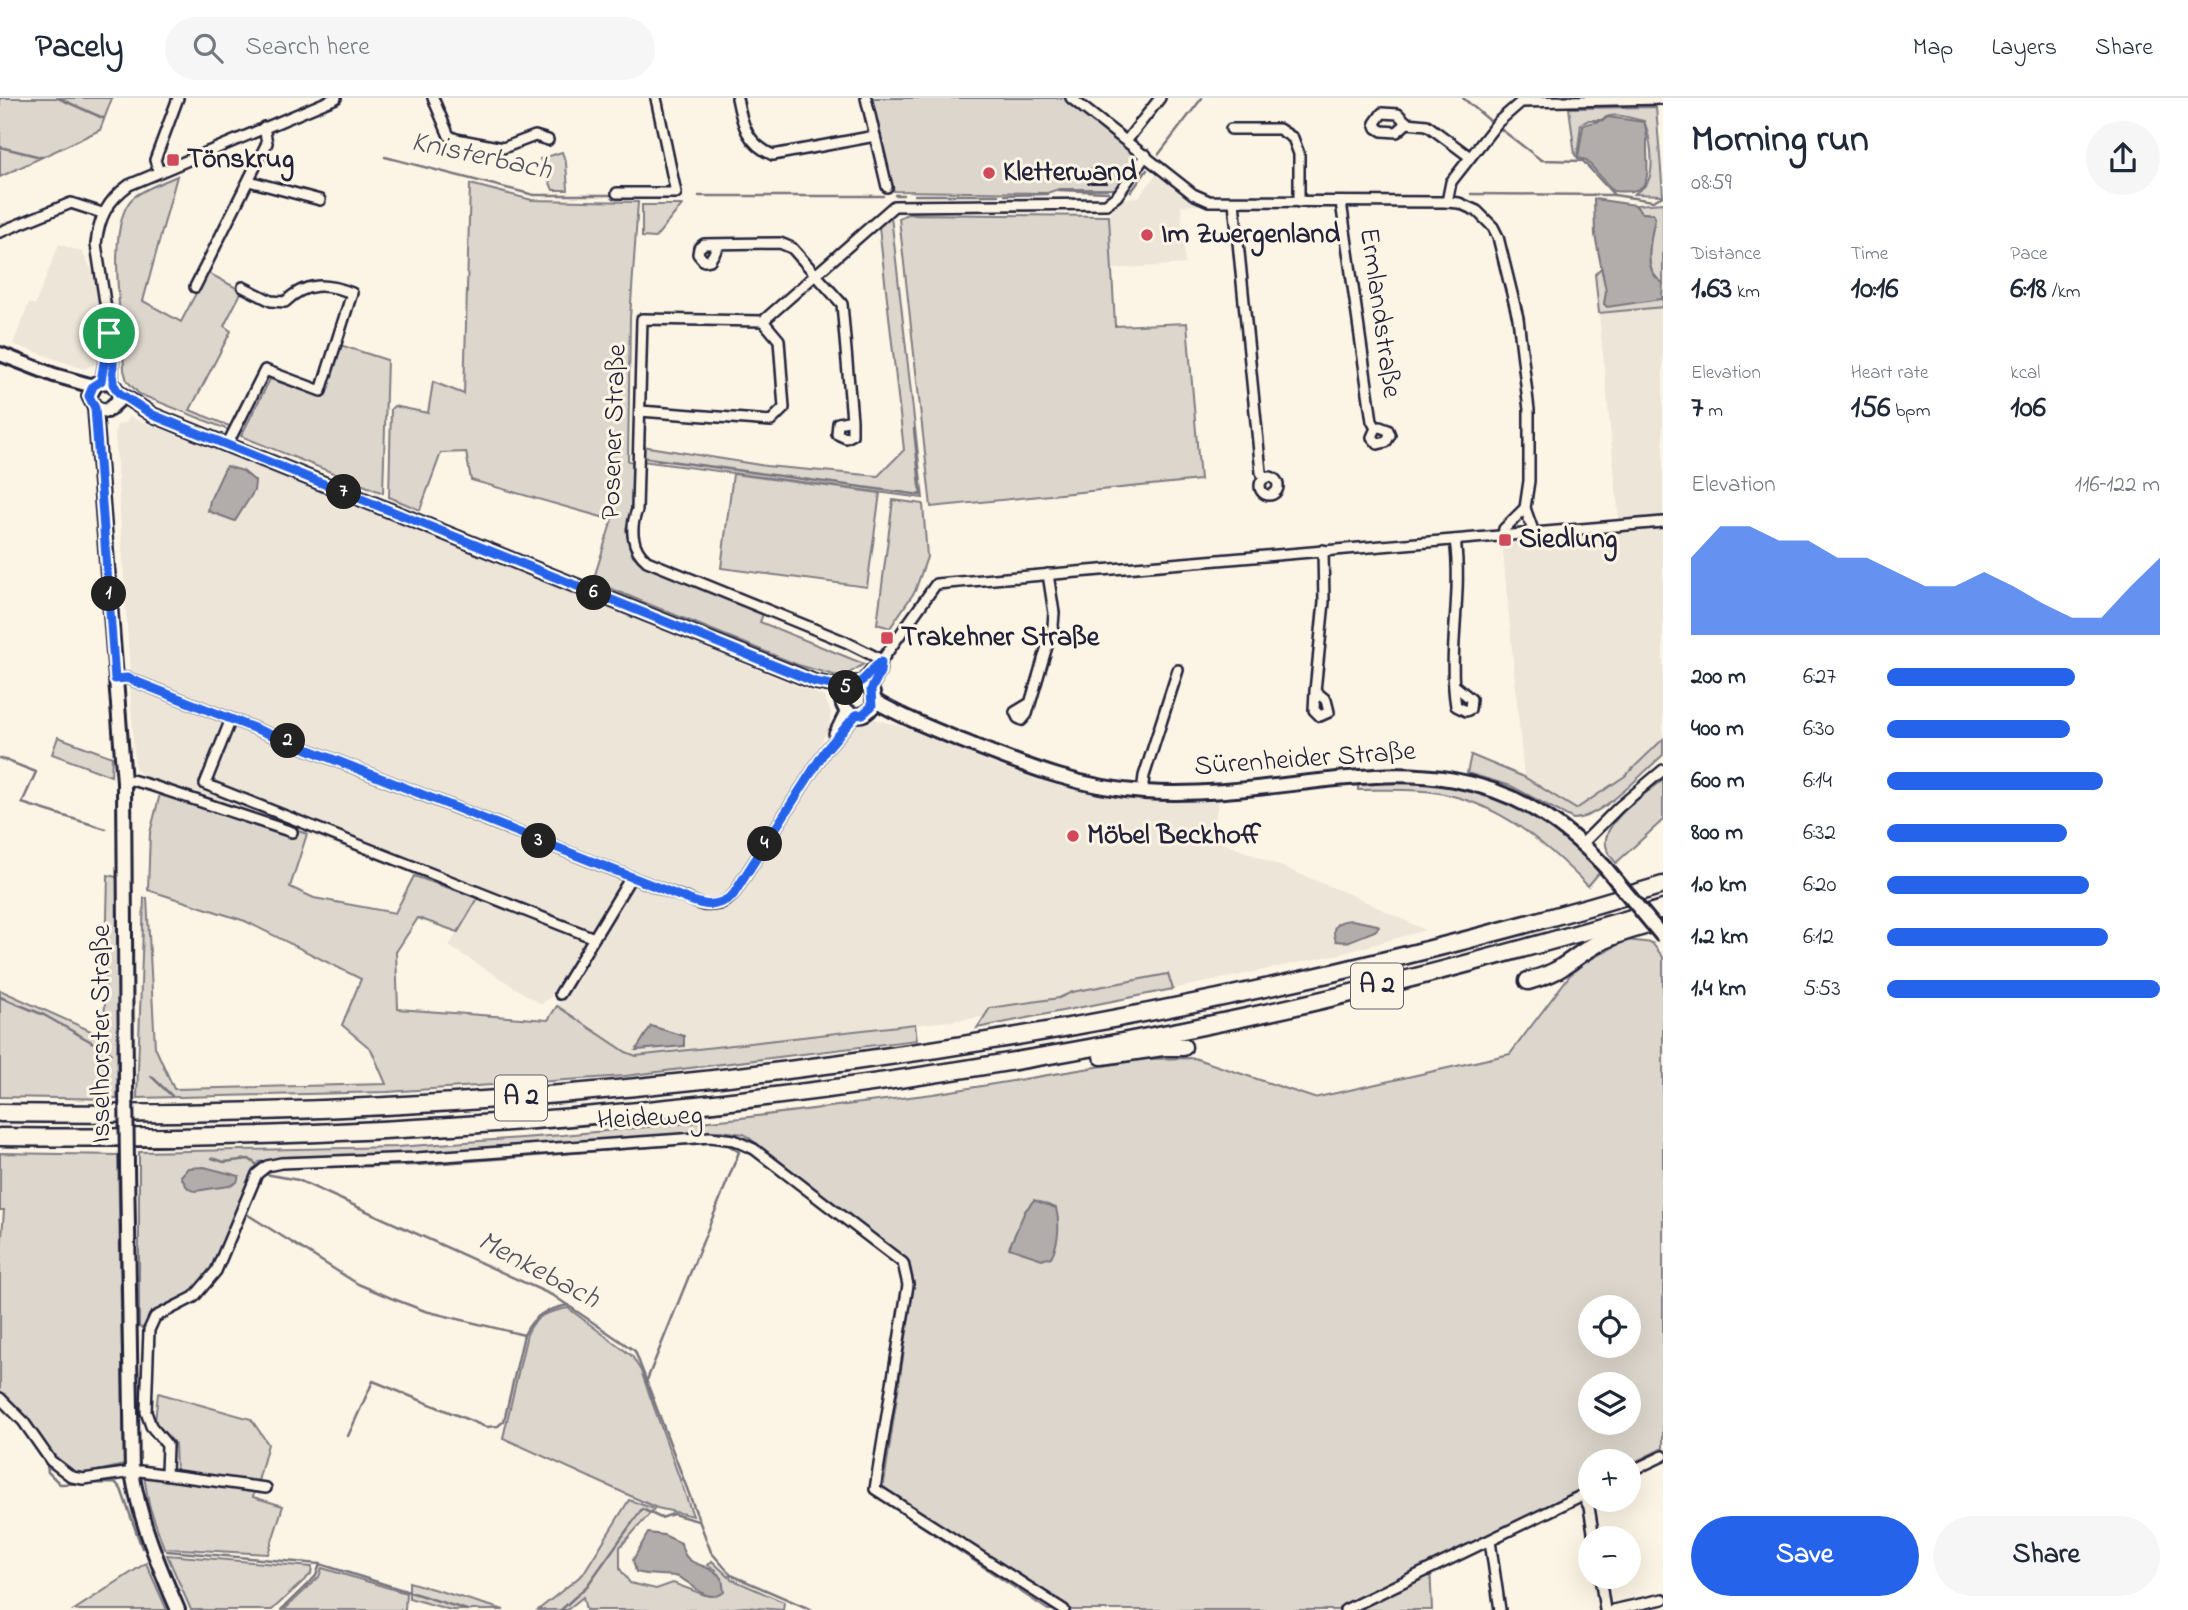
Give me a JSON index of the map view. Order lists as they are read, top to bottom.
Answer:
{
  "streets": {
    "highway": ["A 2"],
    "main road": ["Sürenheider Straße", "Isselhorster Straße"],
    "street": ["Ermlandstraße", "Posener Straße", "Heideweg"]
  },
  "crossings": [
    ["Sürenheider Straße", "Isselhorster Straße"]
  ],
  "water": ["Knisterbach", "Menkebach"],
  "places": {
    "transit": ["Tönskrug", "Siedlung", "Trakehner Straße"],
    "other": ["Kletterwand", "Im Zwergenland", "Möbel Beckhoff"]
  },
  "page": {
    "header": "Pacely",
    "search": "Search here",
    "nav": ["Map", "Layers", "Share"],
    "heading": ["Morning run", "08:59"],
    "stats": [
      ["Distance", "1.63 km"],
      ["Time", "10:16"],
      ["Pace", "6:18 /km"],
      ["Elevation", "7 m"],
      ["Heart rate", "156 bpm"],
      ["kcal", "106"]
    ],
    "chart": ["Elevation", "116–122 m"],
    "pins": [
      "7",
      "6",
      "1",
      "5",
      "2",
      "3",
      "4"
    ],
    "list": [
      {
        "name": "200 m",
        "note": "6:27"
      },
      {
        "name": "400 m",
        "note": "6:30"
      },
      {
        "name": "600 m",
        "note": "6:14"
      },
      {
        "name": "800 m",
        "note": "6:32"
      },
      {
        "name": "1.0 km",
        "note": "6:20"
      },
      {
        "name": "1.2 km",
        "note": "6:12"
      },
      {
        "name": "1.4 km",
        "note": "5:53"
      }
    ],
    "map_buttons": ["+", "−"],
    "buttons": ["Save", "Share"]
  }
}
